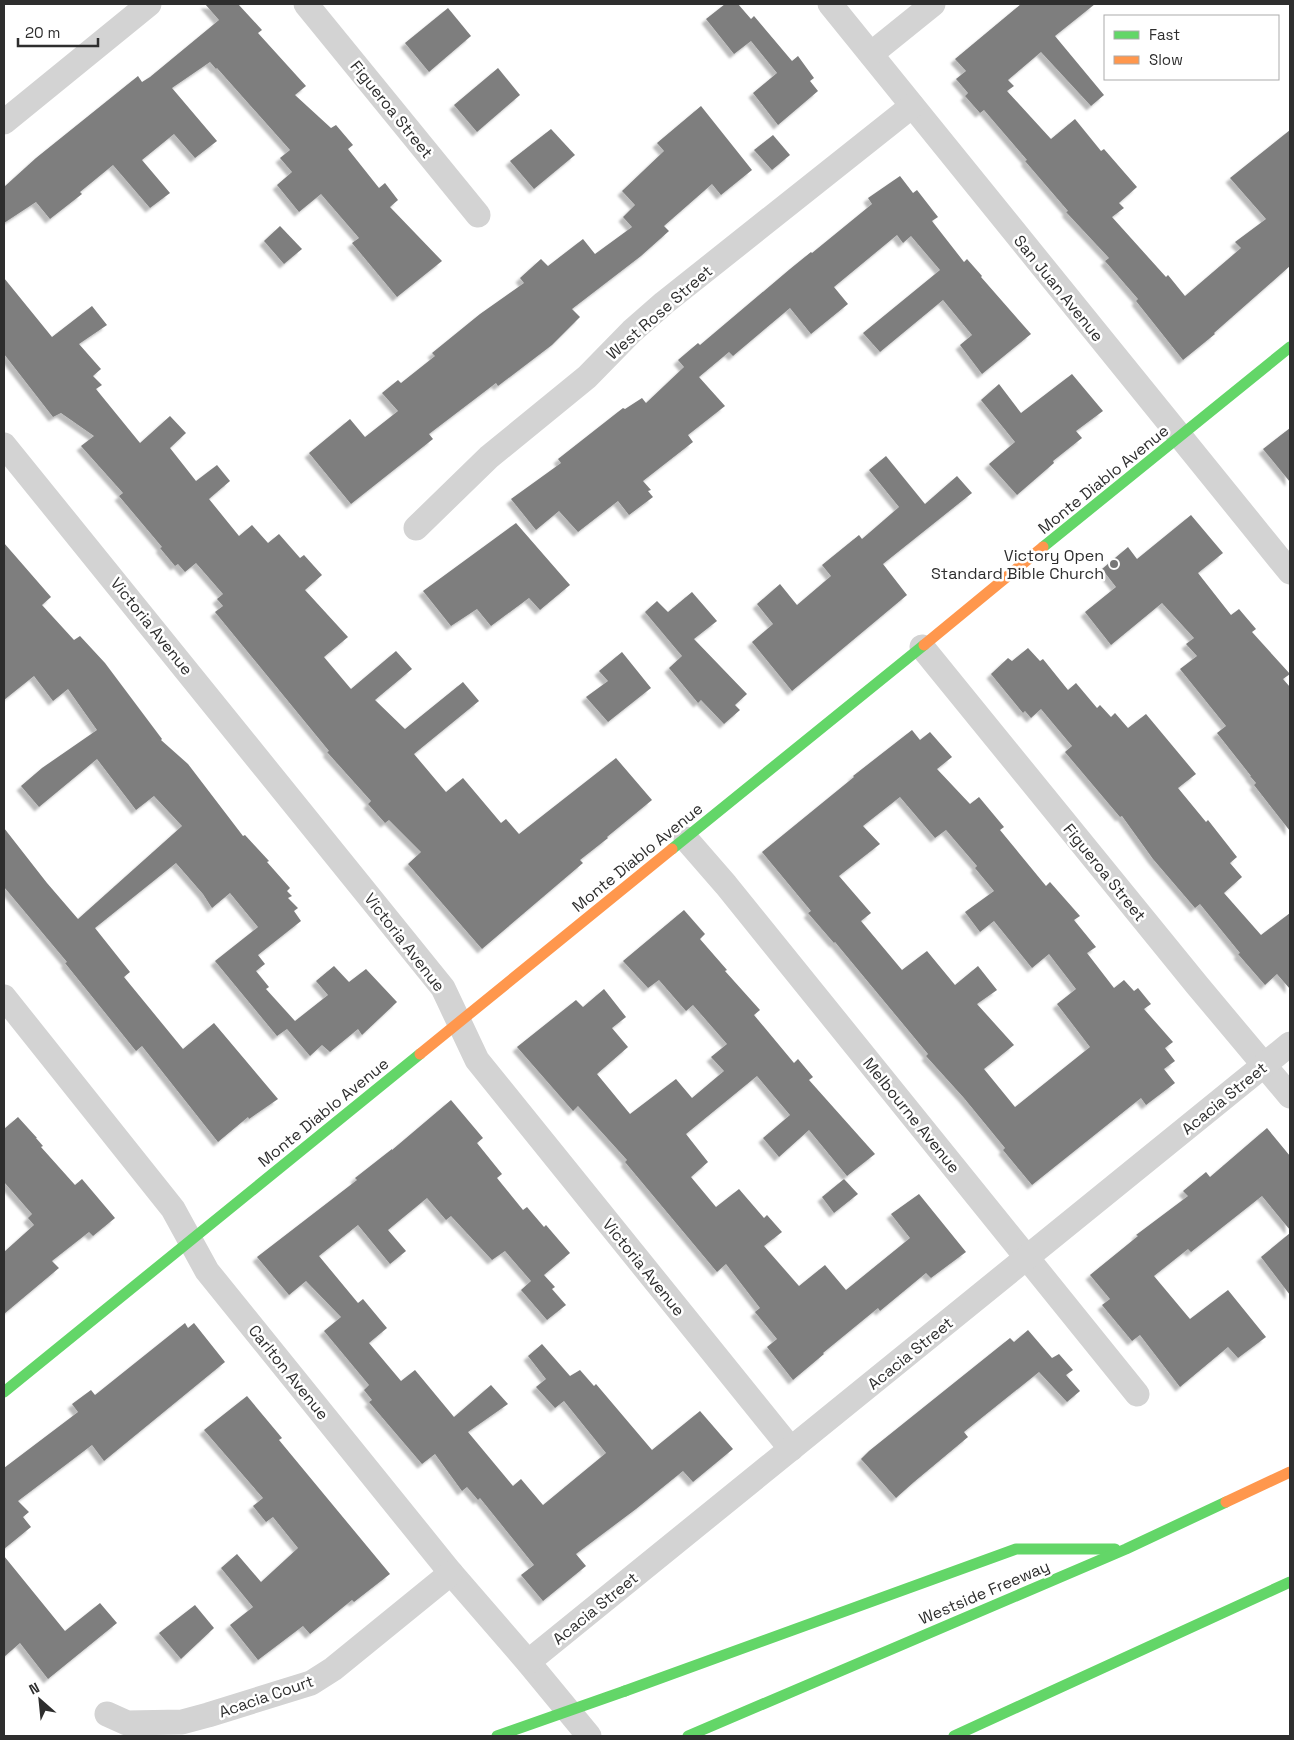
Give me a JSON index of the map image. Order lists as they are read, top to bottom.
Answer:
{
  "streets": {
    "main road": ["Monte Diablo Avenue", "Westside Freeway"],
    "street": [
      "Figueroa Street",
      "San Juan Avenue",
      "West Rose Street",
      "Victoria Avenue",
      "Acacia Street",
      "Melbourne Avenue",
      "Carlton Avenue",
      "Acacia Court"
    ]
  },
  "crossings": [
    ["Figueroa Street", "Monte Diablo Avenue"],
    ["Figueroa Street", "Acacia Street"],
    ["San Juan Avenue", "West Rose Street"],
    ["San Juan Avenue", "Monte Diablo Avenue"],
    ["Monte Diablo Avenue", "Victoria Avenue"],
    ["Monte Diablo Avenue", "Melbourne Avenue"],
    ["Monte Diablo Avenue", "Carlton Avenue"],
    ["Victoria Avenue", "Acacia Street"],
    ["Acacia Street", "Melbourne Avenue"],
    ["Acacia Street", "Carlton Avenue"],
    ["Carlton Avenue", "Acacia Court"]
  ],
  "places": ["Victory Open Standard Bible Church"],
  "legend": ["Fast", "Slow"],
  "scale_bar": "20 m",
  "north": "top left"
}
